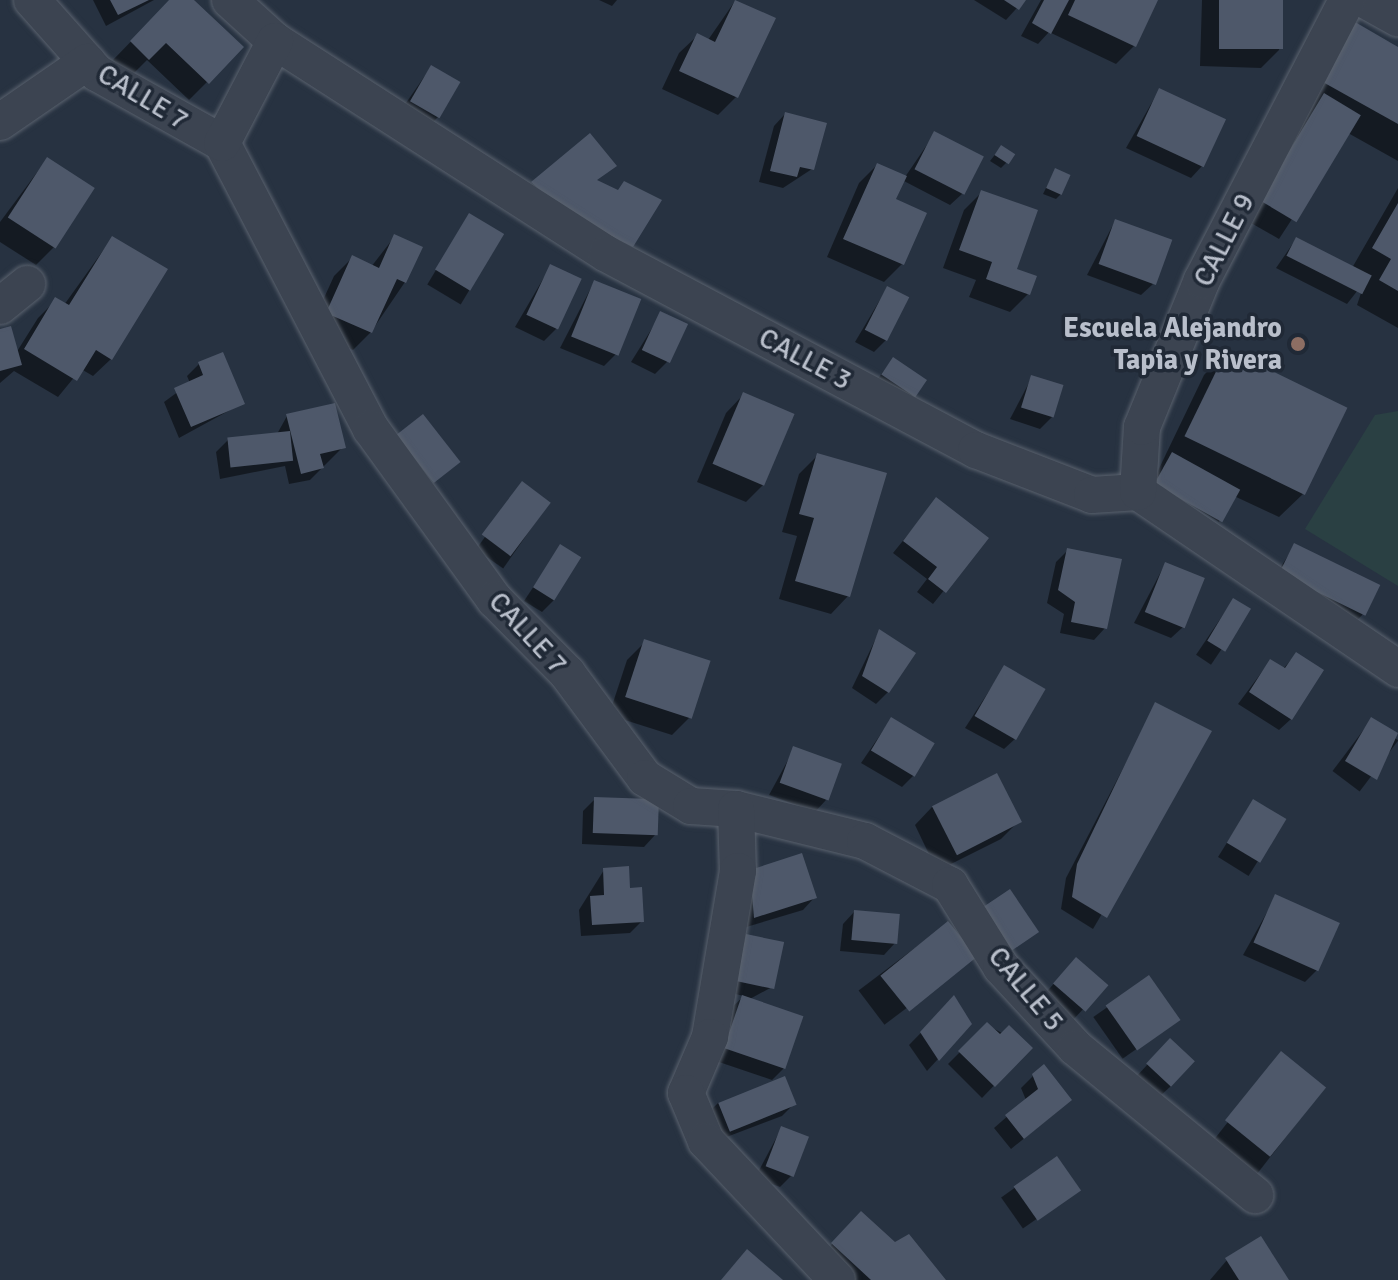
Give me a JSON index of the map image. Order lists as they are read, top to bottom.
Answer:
{
  "streets": {
    "street": [
      "CALLE 7",
      "CALLE 9",
      "CALLE 3",
      "CALLE 5"
    ]
  },
  "crossings": [
    ["CALLE 7", "CALLE 5"],
    ["CALLE 9", "CALLE 3"]
  ],
  "places": ["Escuela Alejandro Tapia y Rivera"]
}
